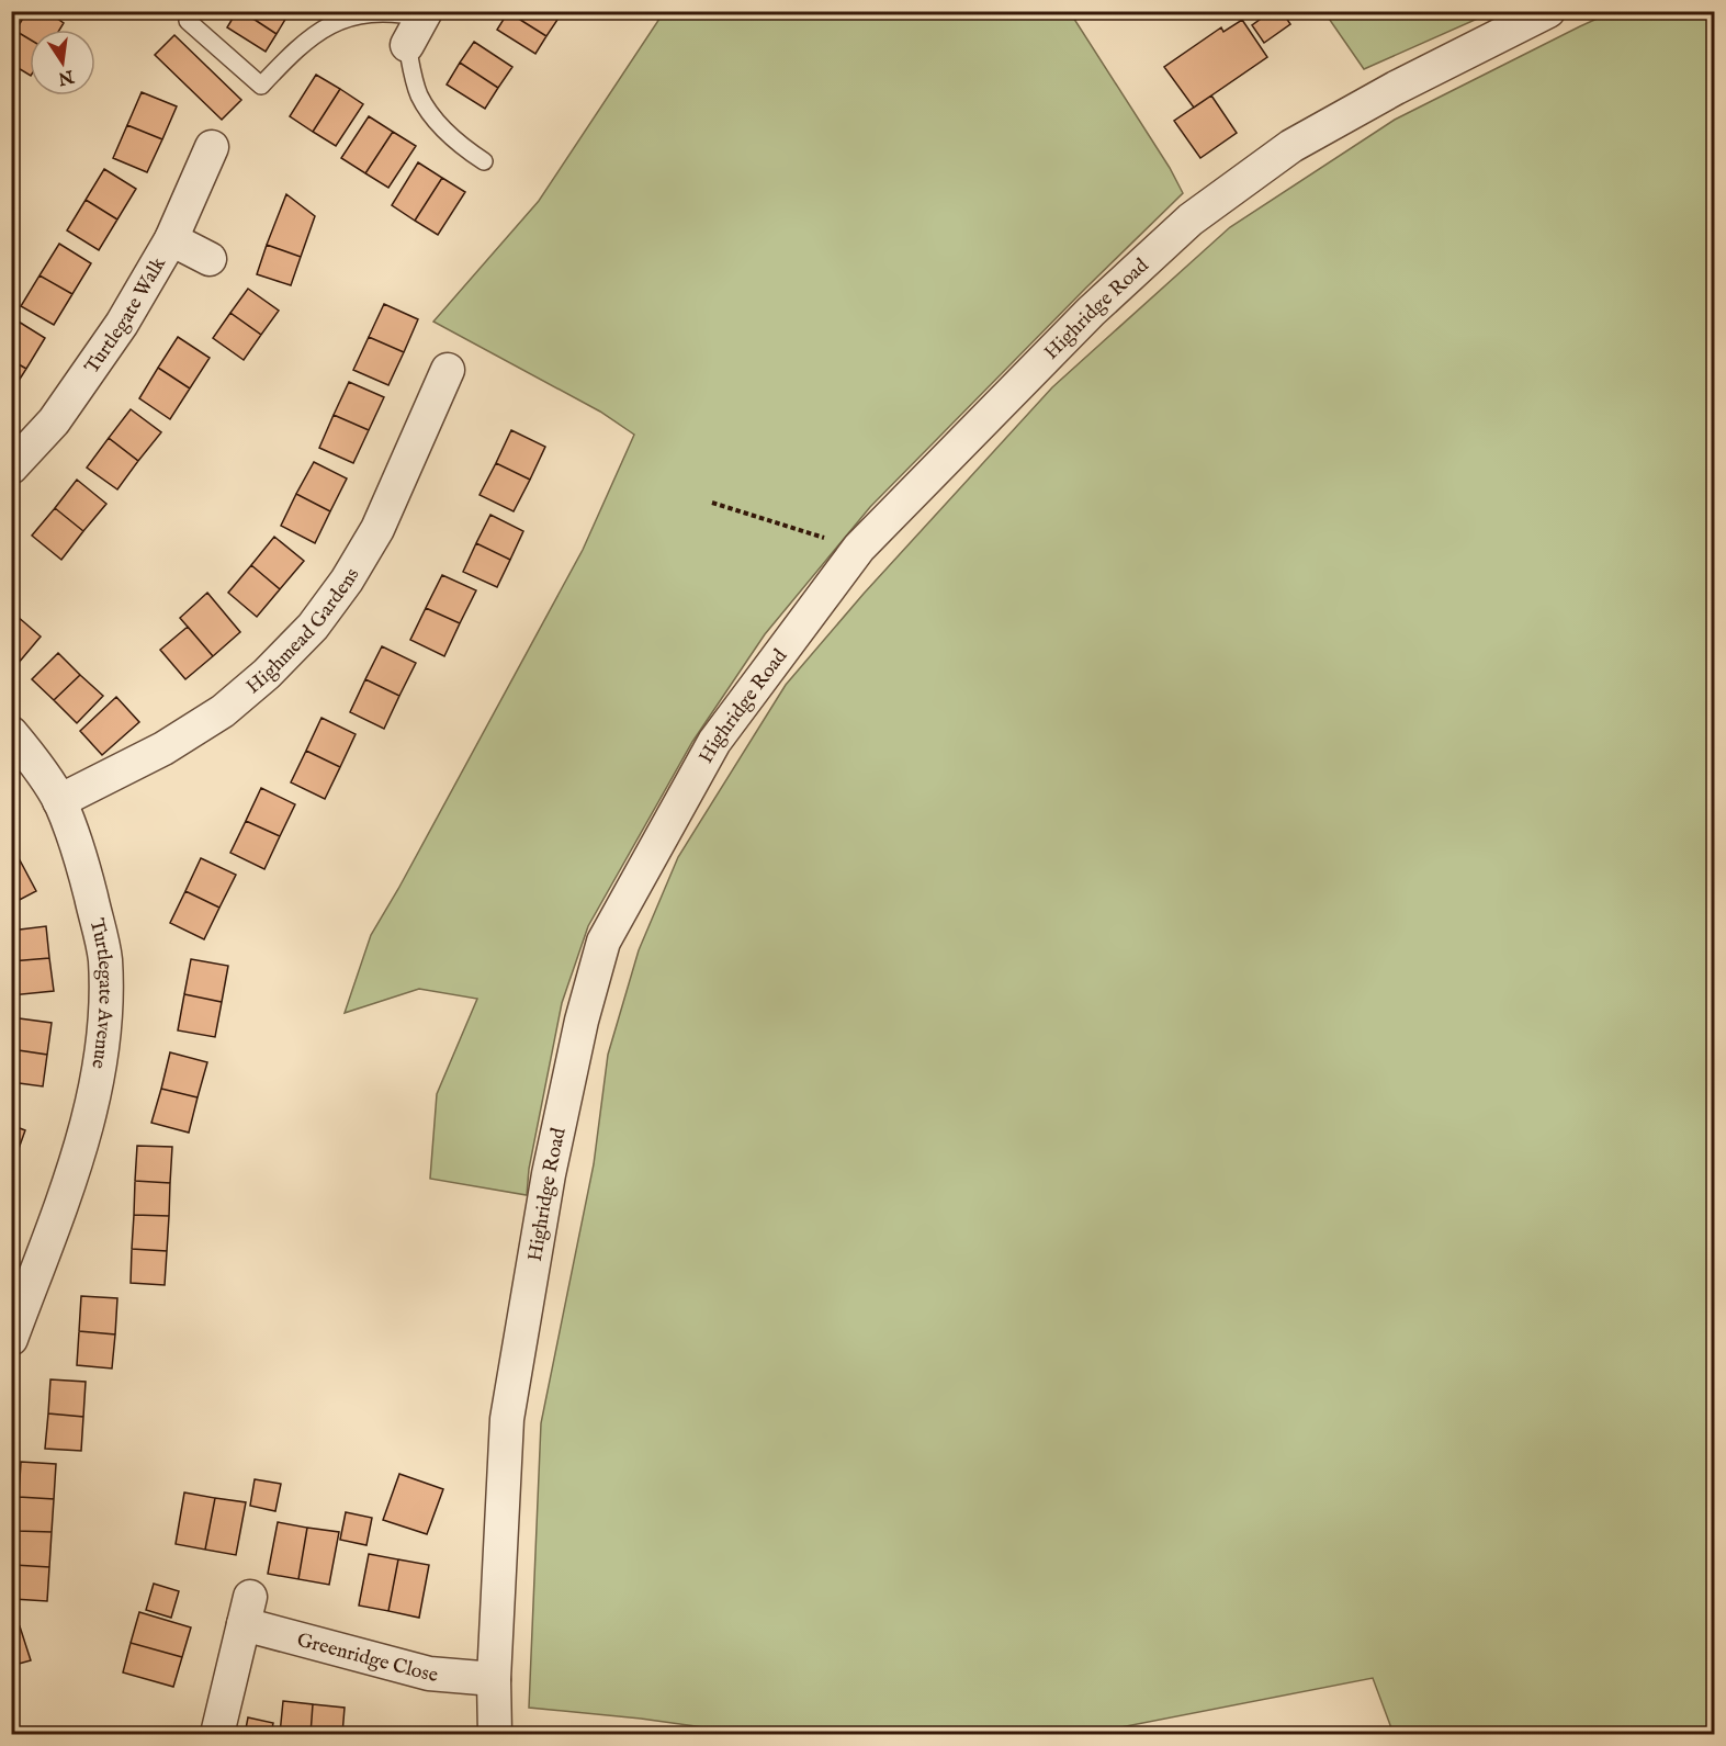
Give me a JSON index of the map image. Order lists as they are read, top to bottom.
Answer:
{
  "streets": {
    "street": [
      "Highridge Road",
      "Turtlegate Walk",
      "Highmead Gardens",
      "Turtlegate Avenue",
      "Greenridge Close"
    ]
  },
  "crossings": [
    ["Highridge Road", "Greenridge Close"],
    ["Highmead Gardens", "Turtlegate Avenue"]
  ],
  "north": "bottom"
}
